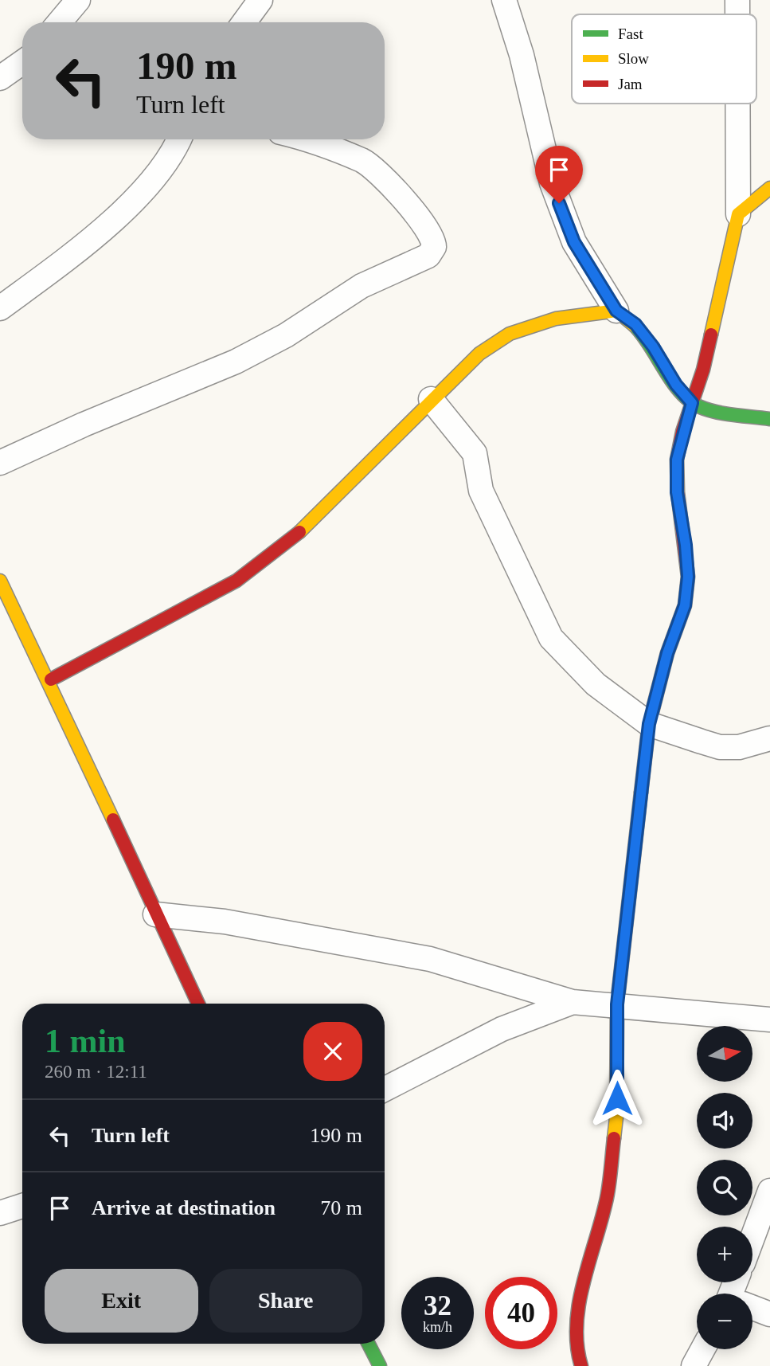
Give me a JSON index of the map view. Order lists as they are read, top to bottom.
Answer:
{
  "legend": ["Fast", "Slow", "Jam"],
  "north": "right",
  "page": {
    "turn": ["190 m", "Turn left"],
    "heading": ["1 min", "260 m · 12:11"],
    "map_buttons": ["+", "−"],
    "list": [
      {
        "name": "Turn left",
        "value": "190 m"
      },
      {
        "name": "Arrive at destination",
        "value": "70 m"
      }
    ],
    "buttons": ["Exit", "Share"],
    "speed": "32 km/h",
    "limit": "40"
  }
}
